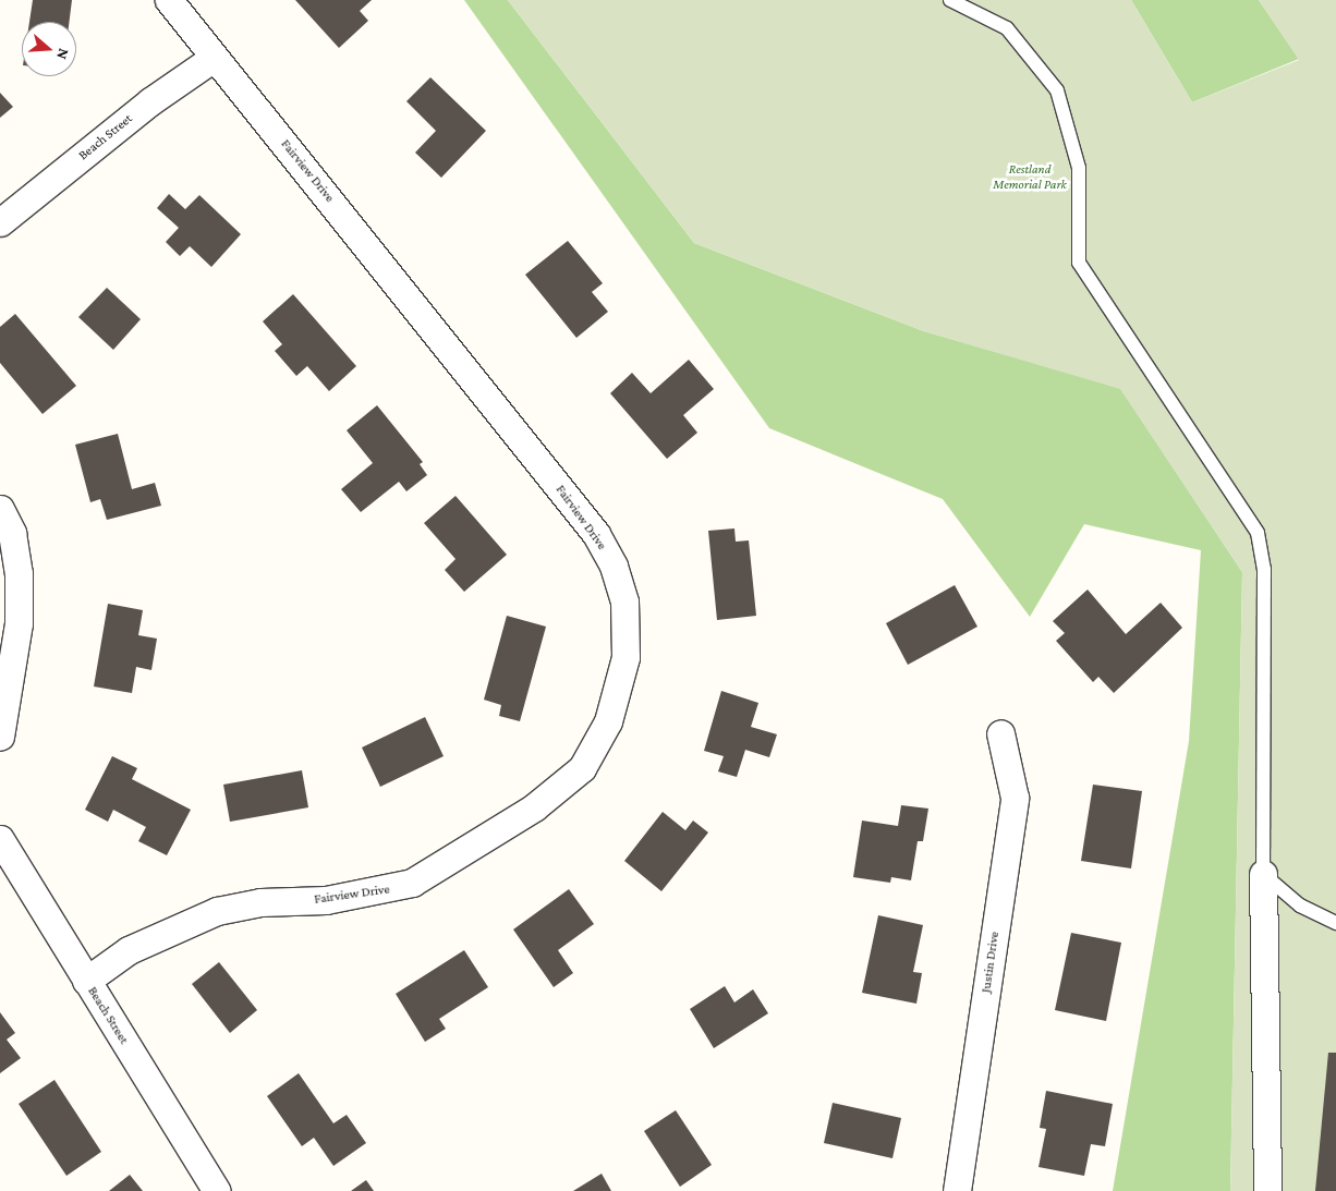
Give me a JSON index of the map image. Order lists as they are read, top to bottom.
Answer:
{
  "streets": {
    "street": ["Beach Street", "Fairview Drive", "Justin Drive"]
  },
  "crossings": [
    ["Beach Street", "Fairview Drive"]
  ],
  "parks": ["Restland Memorial Park"],
  "north": "right"
}
